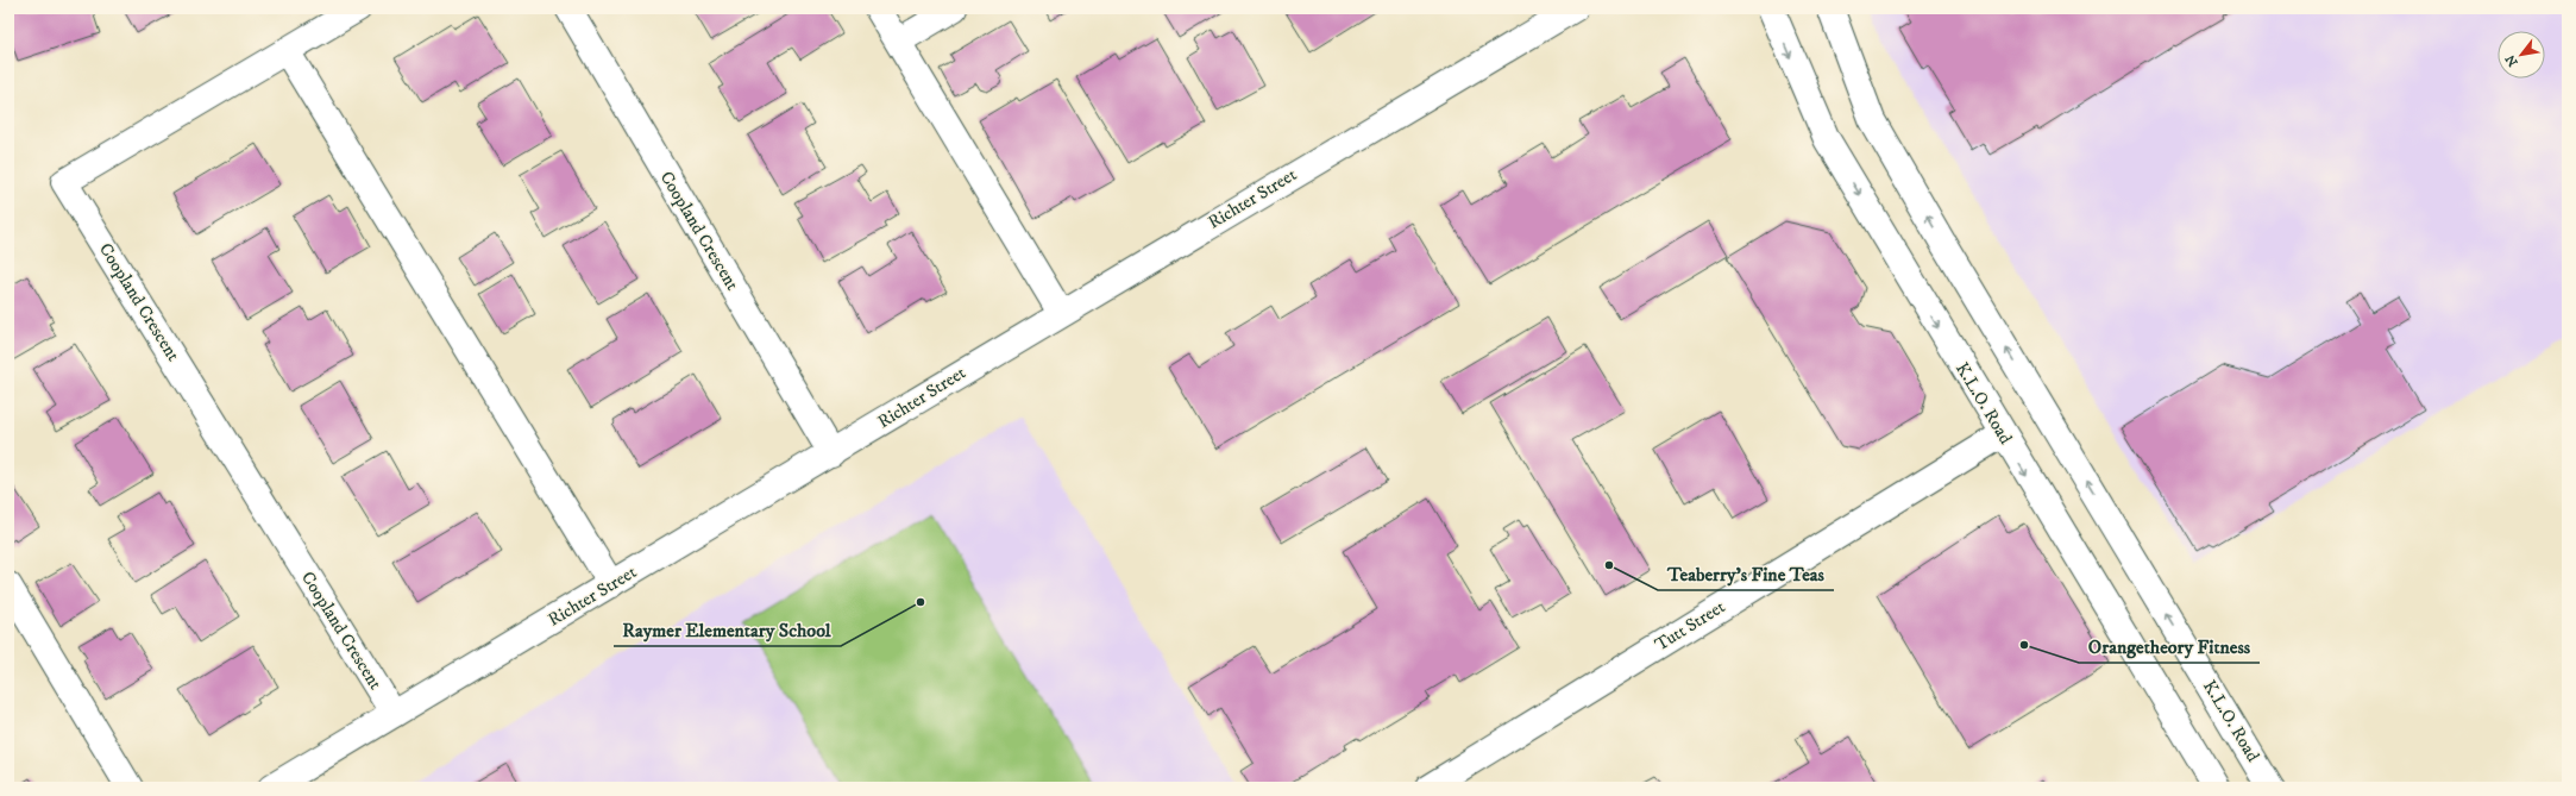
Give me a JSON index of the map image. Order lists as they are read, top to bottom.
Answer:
{
  "streets": {
    "street": [
      "Richter Street",
      "Coopland Crescent",
      "K.L.O. Road",
      "Tutt Street"
    ]
  },
  "crossings": [
    ["Richter Street", "Coopland Crescent"],
    ["K.L.O. Road", "Tutt Street"]
  ],
  "places": ["Teaberry's Fine Teas", "Raymer Elementary School", "Orangetheory Fitness"],
  "north": "bottom left"
}
